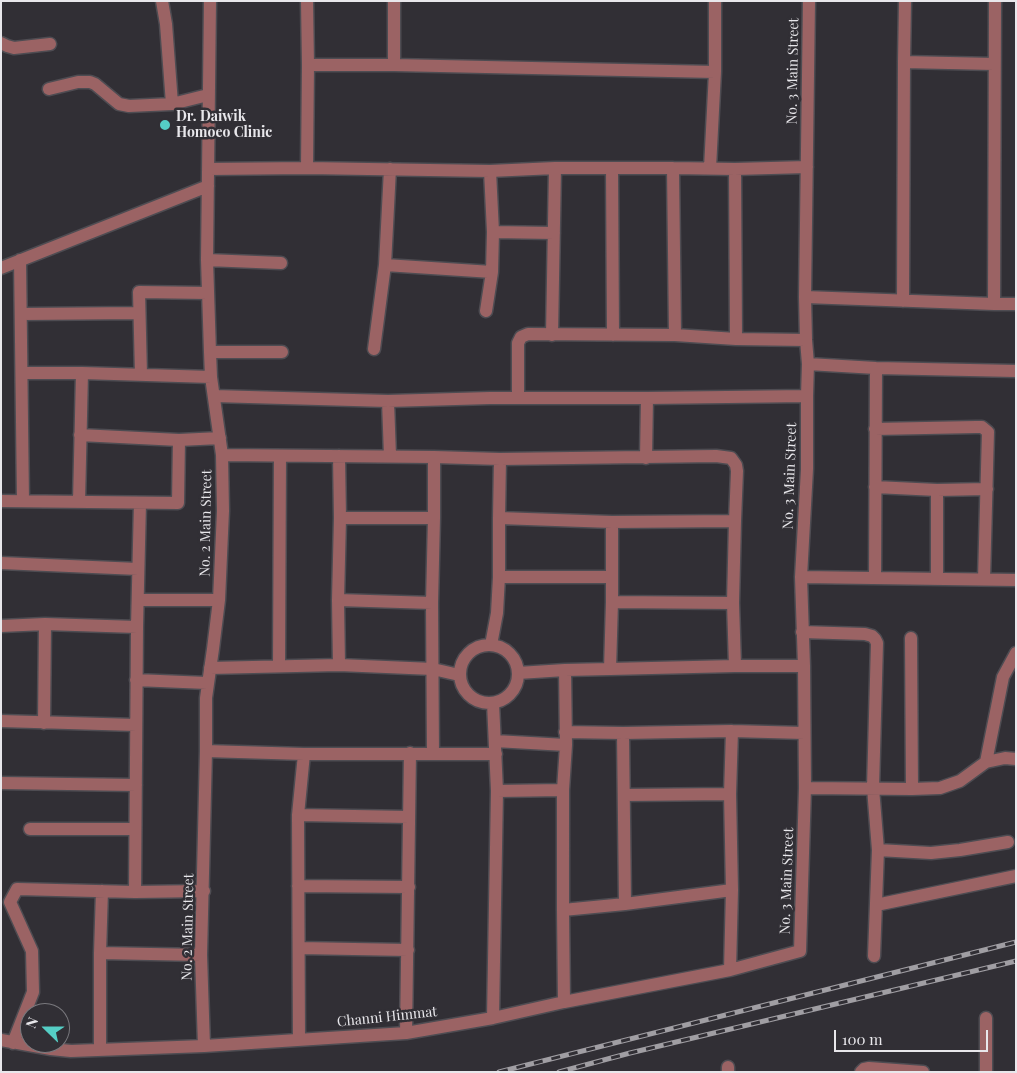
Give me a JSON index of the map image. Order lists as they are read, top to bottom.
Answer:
{
  "streets": {
    "street": ["No. 3 Main Street", "No. 2 Main Street", "Channi Himmat"]
  },
  "crossings": [
    ["No. 3 Main Street", "Channi Himmat"],
    ["No. 2 Main Street", "Channi Himmat"]
  ],
  "places": ["Dr. Daiwik Homoeo Clinic"],
  "scale_bar": "100 m",
  "north": "left"
}
